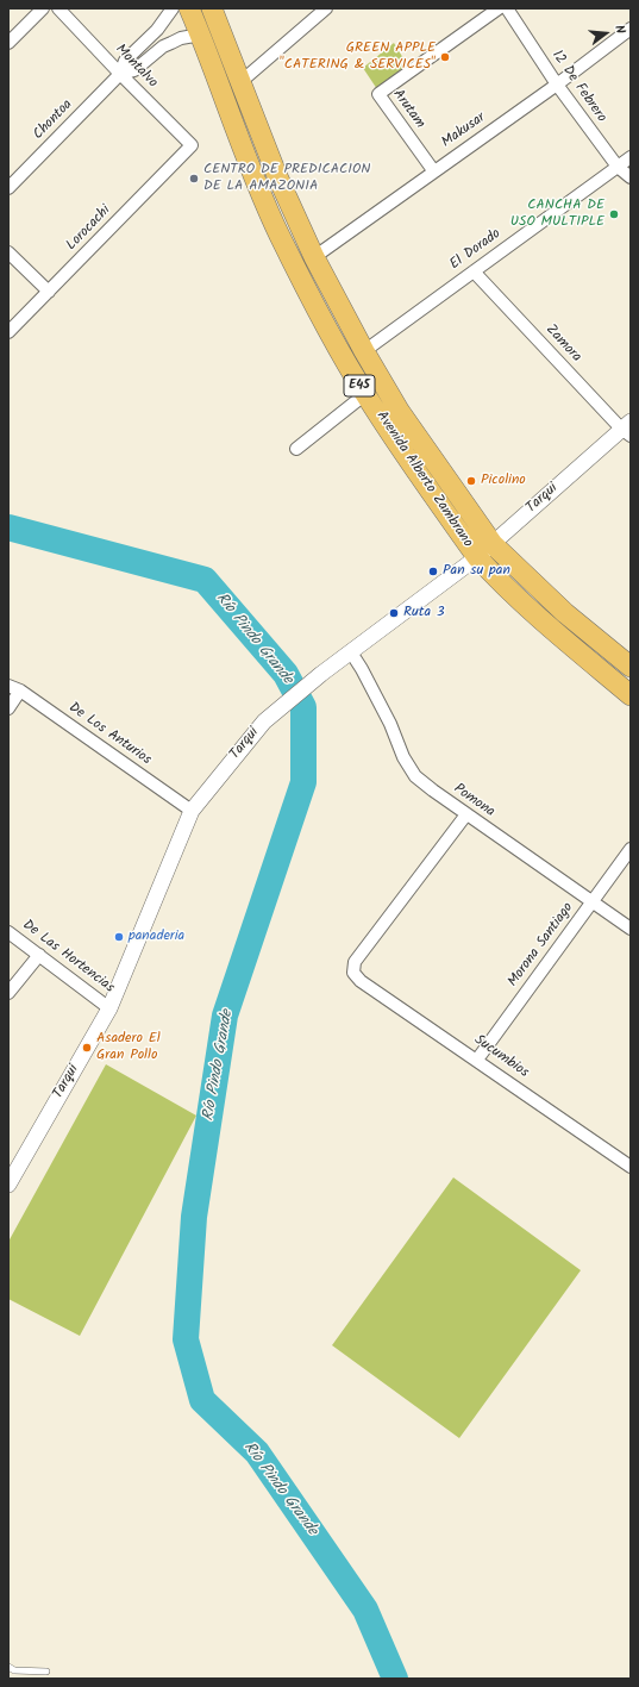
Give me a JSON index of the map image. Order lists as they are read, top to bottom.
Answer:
{
  "streets": {
    "highway": ["E45", "Avenida Alberto Zambrano"],
    "street": [
      "Montalvo",
      "12 De Febrero",
      "Arutam",
      "Chontoa",
      "Makusar",
      "Lorocachi",
      "El Dorado",
      "Zamora",
      "Tarqui",
      "De Los Anturios",
      "Pomona",
      "Morona Santiago",
      "De Las Hortencias",
      "Sucumbios"
    ]
  },
  "crossings": [
    ["Montalvo", "Chontoa"],
    ["Montalvo", "Lorocachi"],
    ["12 De Febrero", "Makusar"],
    ["12 De Febrero", "El Dorado"],
    ["Arutam", "Makusar"],
    ["Chontoa", "Avenida Alberto Zambrano"],
    ["Makusar", "Avenida Alberto Zambrano"],
    ["El Dorado", "Zamora"],
    ["El Dorado", "Avenida Alberto Zambrano"],
    ["Zamora", "Tarqui"],
    ["Avenida Alberto Zambrano", "Tarqui"],
    ["Tarqui", "De Los Anturios"],
    ["Tarqui", "Pomona"],
    ["Tarqui", "De Las Hortencias"],
    ["Pomona", "Morona Santiago"],
    ["Pomona", "Sucumbios"],
    ["Morona Santiago", "Sucumbios"]
  ],
  "water": ["Río Pindo Grande"],
  "places": [
    "GREEN APPLE \"CATERING & SERVICES\"",
    "CENTRO DE PREDICACION DE LA AMAZONIA",
    "CANCHA DE USO MULTIPLE",
    "Picolino",
    "Pan su pan",
    "Ruta 3",
    "panaderia",
    "Asadero El Gran Pollo"
  ],
  "north": "right"
}
